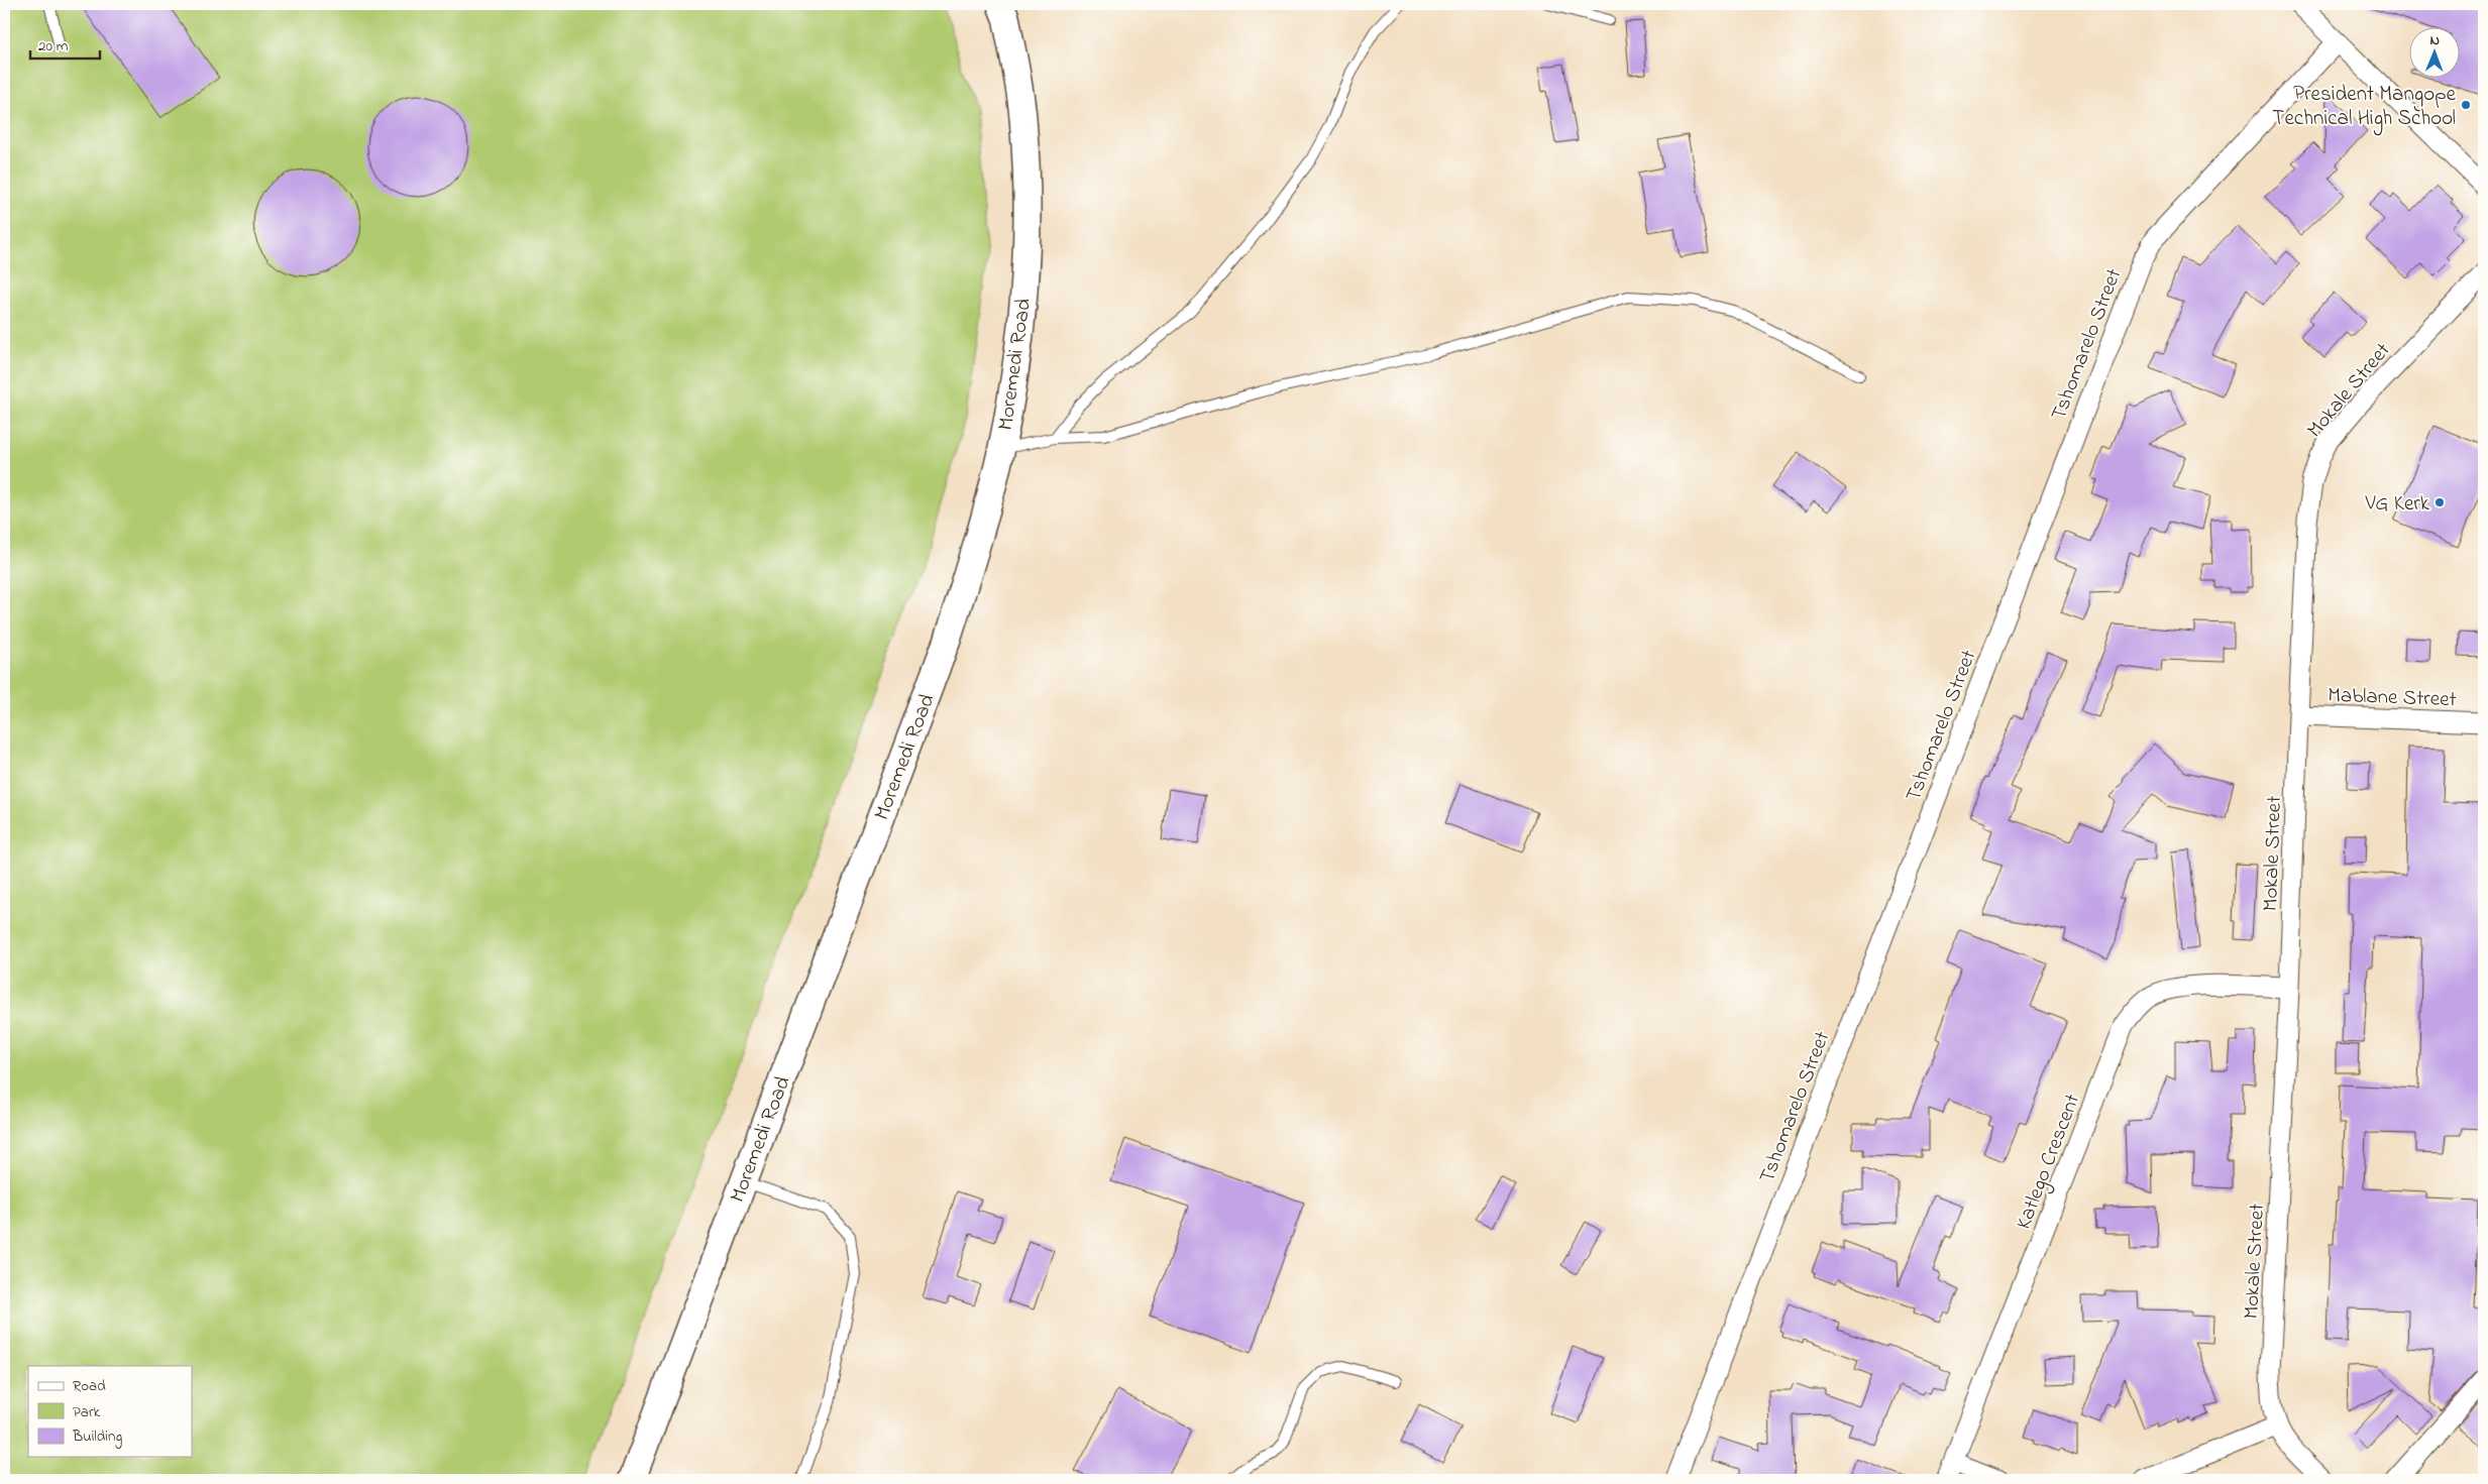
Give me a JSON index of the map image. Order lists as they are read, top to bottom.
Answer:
{
  "streets": {
    "street": [
      "Tshomarelo Street",
      "Moremedi Road",
      "Mokale Street",
      "Mablane Street",
      "Katlego Crescent"
    ]
  },
  "crossings": [
    ["Mokale Street", "Mablane Street"],
    ["Mokale Street", "Katlego Crescent"]
  ],
  "places": ["President Mangope Technical High School", "VG Kerk"],
  "legend": ["Road", "Park", "Building"],
  "scale_bar": "20 m",
  "north": "top"
}
